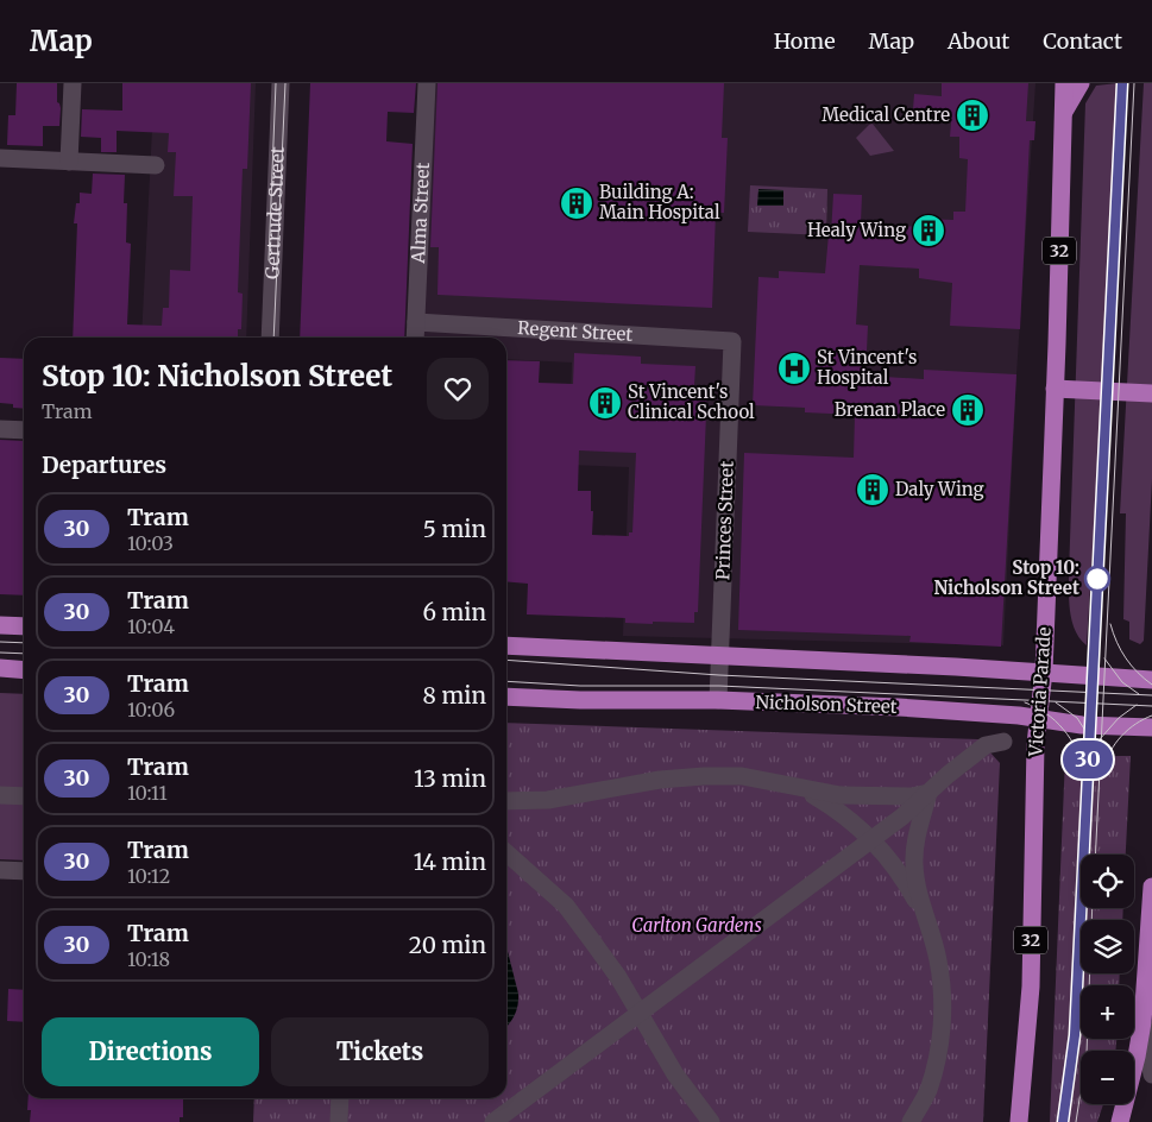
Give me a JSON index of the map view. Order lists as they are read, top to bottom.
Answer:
{
  "streets": {
    "main road": ["32", "Victoria Parade", "Nicholson Street"],
    "street": [
      "Gertrude Street",
      "Alma Street",
      "Regent Street",
      "Princes Street"
    ]
  },
  "crossings": [
    ["Alma Street", "Regent Street"],
    ["Regent Street", "Princes Street"],
    ["Princes Street", "Nicholson Street"],
    ["Victoria Parade", "Nicholson Street"]
  ],
  "parks": ["Carlton Gardens"],
  "places": {
    "building": [
      "Medical Centre",
      "Building A: Main Hospital",
      "Healy Wing",
      "St Vincent's Clinical School",
      "Brenan Place",
      "Daly Wing"
    ],
    "hospital": ["St Vincent's Hospital"],
    "other": ["Stop 10: Nicholson Street"]
  },
  "lines": ["tram line 30"],
  "page": {
    "header": "Map",
    "nav": [
      "Home",
      "Map",
      "About",
      "Contact"
    ],
    "on_map": "30",
    "heading": [
      ["Stop 10: Nicholson Street", "Tram"],
      "Departures"
    ],
    "list": [
      {
        "mark": "30",
        "name": "Tram",
        "note": "10:03",
        "value": "5 min"
      },
      {
        "mark": "30",
        "name": "Tram",
        "note": "10:04",
        "value": "6 min"
      },
      {
        "mark": "30",
        "name": "Tram",
        "note": "10:06",
        "value": "8 min"
      },
      {
        "mark": "30",
        "name": "Tram",
        "note": "10:11",
        "value": "13 min"
      },
      {
        "mark": "30",
        "name": "Tram",
        "note": "10:12",
        "value": "14 min"
      },
      {
        "mark": "30",
        "name": "Tram",
        "note": "10:18",
        "value": "20 min"
      }
    ],
    "map_buttons": ["+", "−"],
    "buttons": ["Directions", "Tickets"]
  }
}
